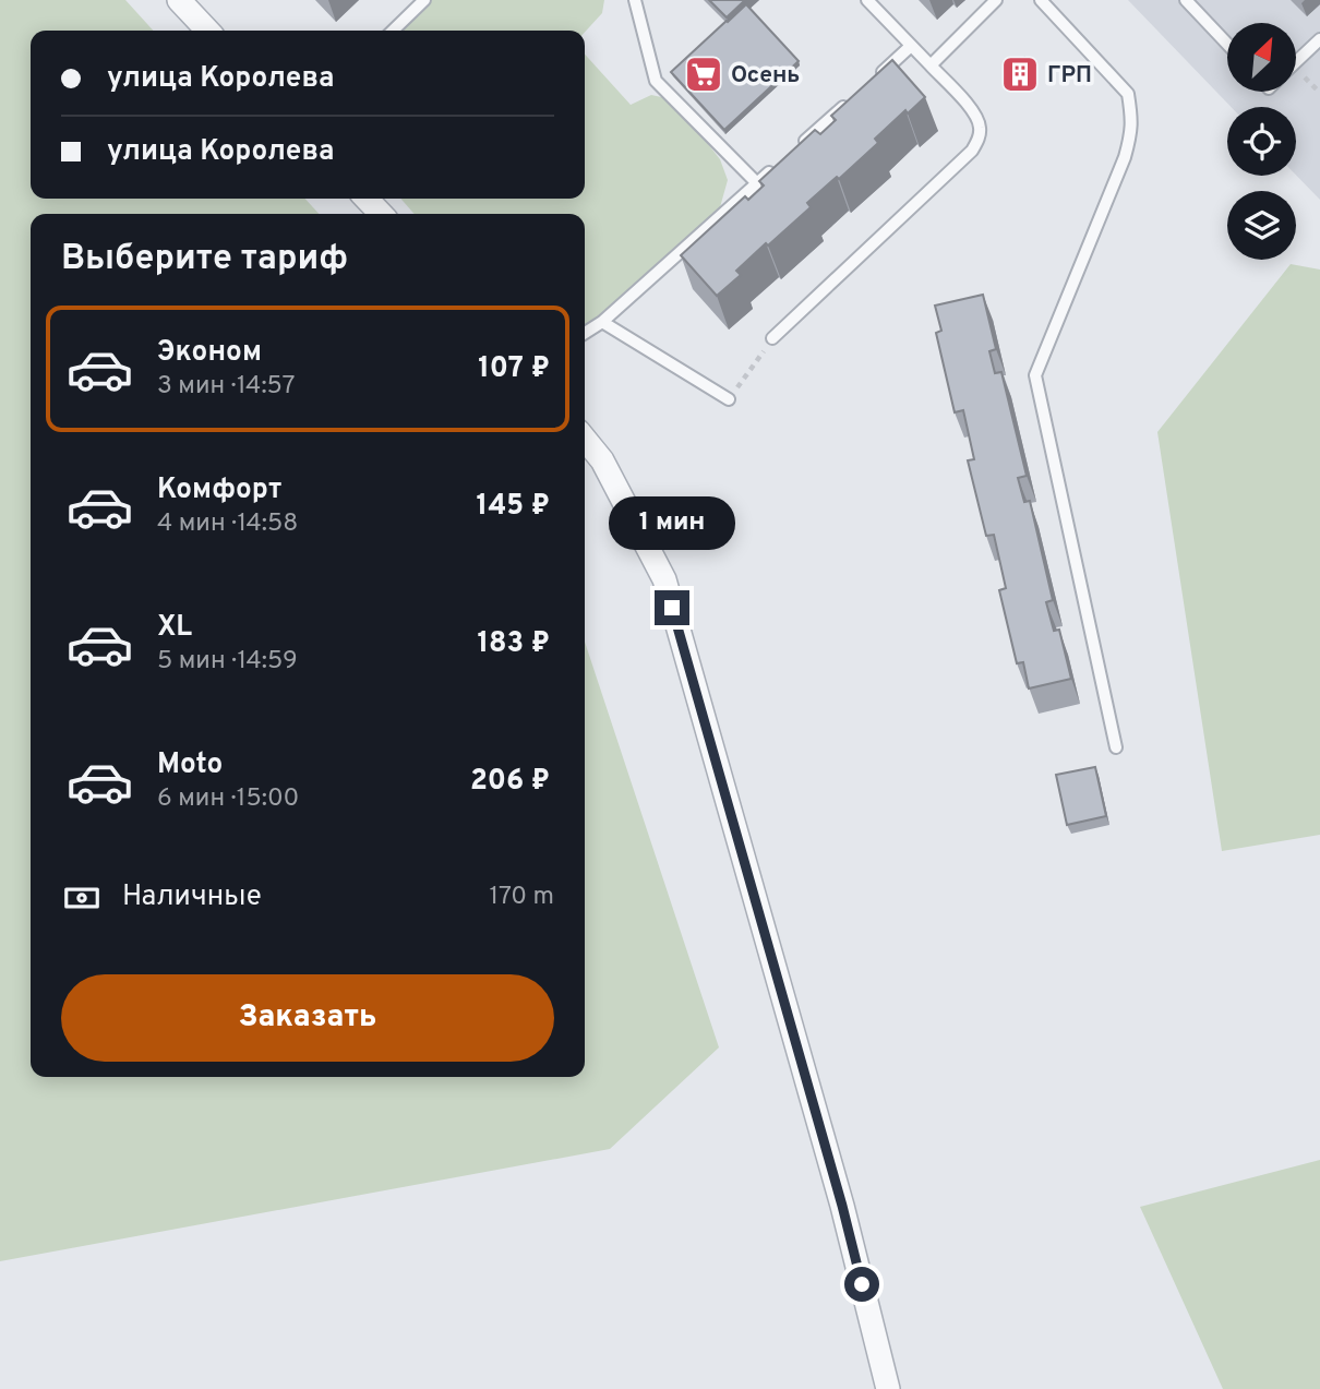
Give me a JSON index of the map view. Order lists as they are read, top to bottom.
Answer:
{
  "places": {
    "supermarket": ["Осень"],
    "building": ["ГРП"]
  },
  "north": "top right",
  "page": {
    "banner": ["улица Королева", "улица Королева"],
    "heading": "Выберите тариф",
    "list": [
      {
        "name": "Эконом",
        "note": "3 мин · 14:57",
        "value": "107 ₽"
      },
      {
        "name": "Комфорт",
        "note": "4 мин · 14:58",
        "value": "145 ₽"
      },
      {
        "name": "XL",
        "note": "5 мин · 14:59",
        "value": "183 ₽"
      },
      {
        "name": "Moto",
        "note": "6 мин · 15:00",
        "value": "206 ₽"
      }
    ],
    "bubble": "1 мин",
    "pay": ["Наличные", "170 m"],
    "buttons": "Заказать"
  }
}
